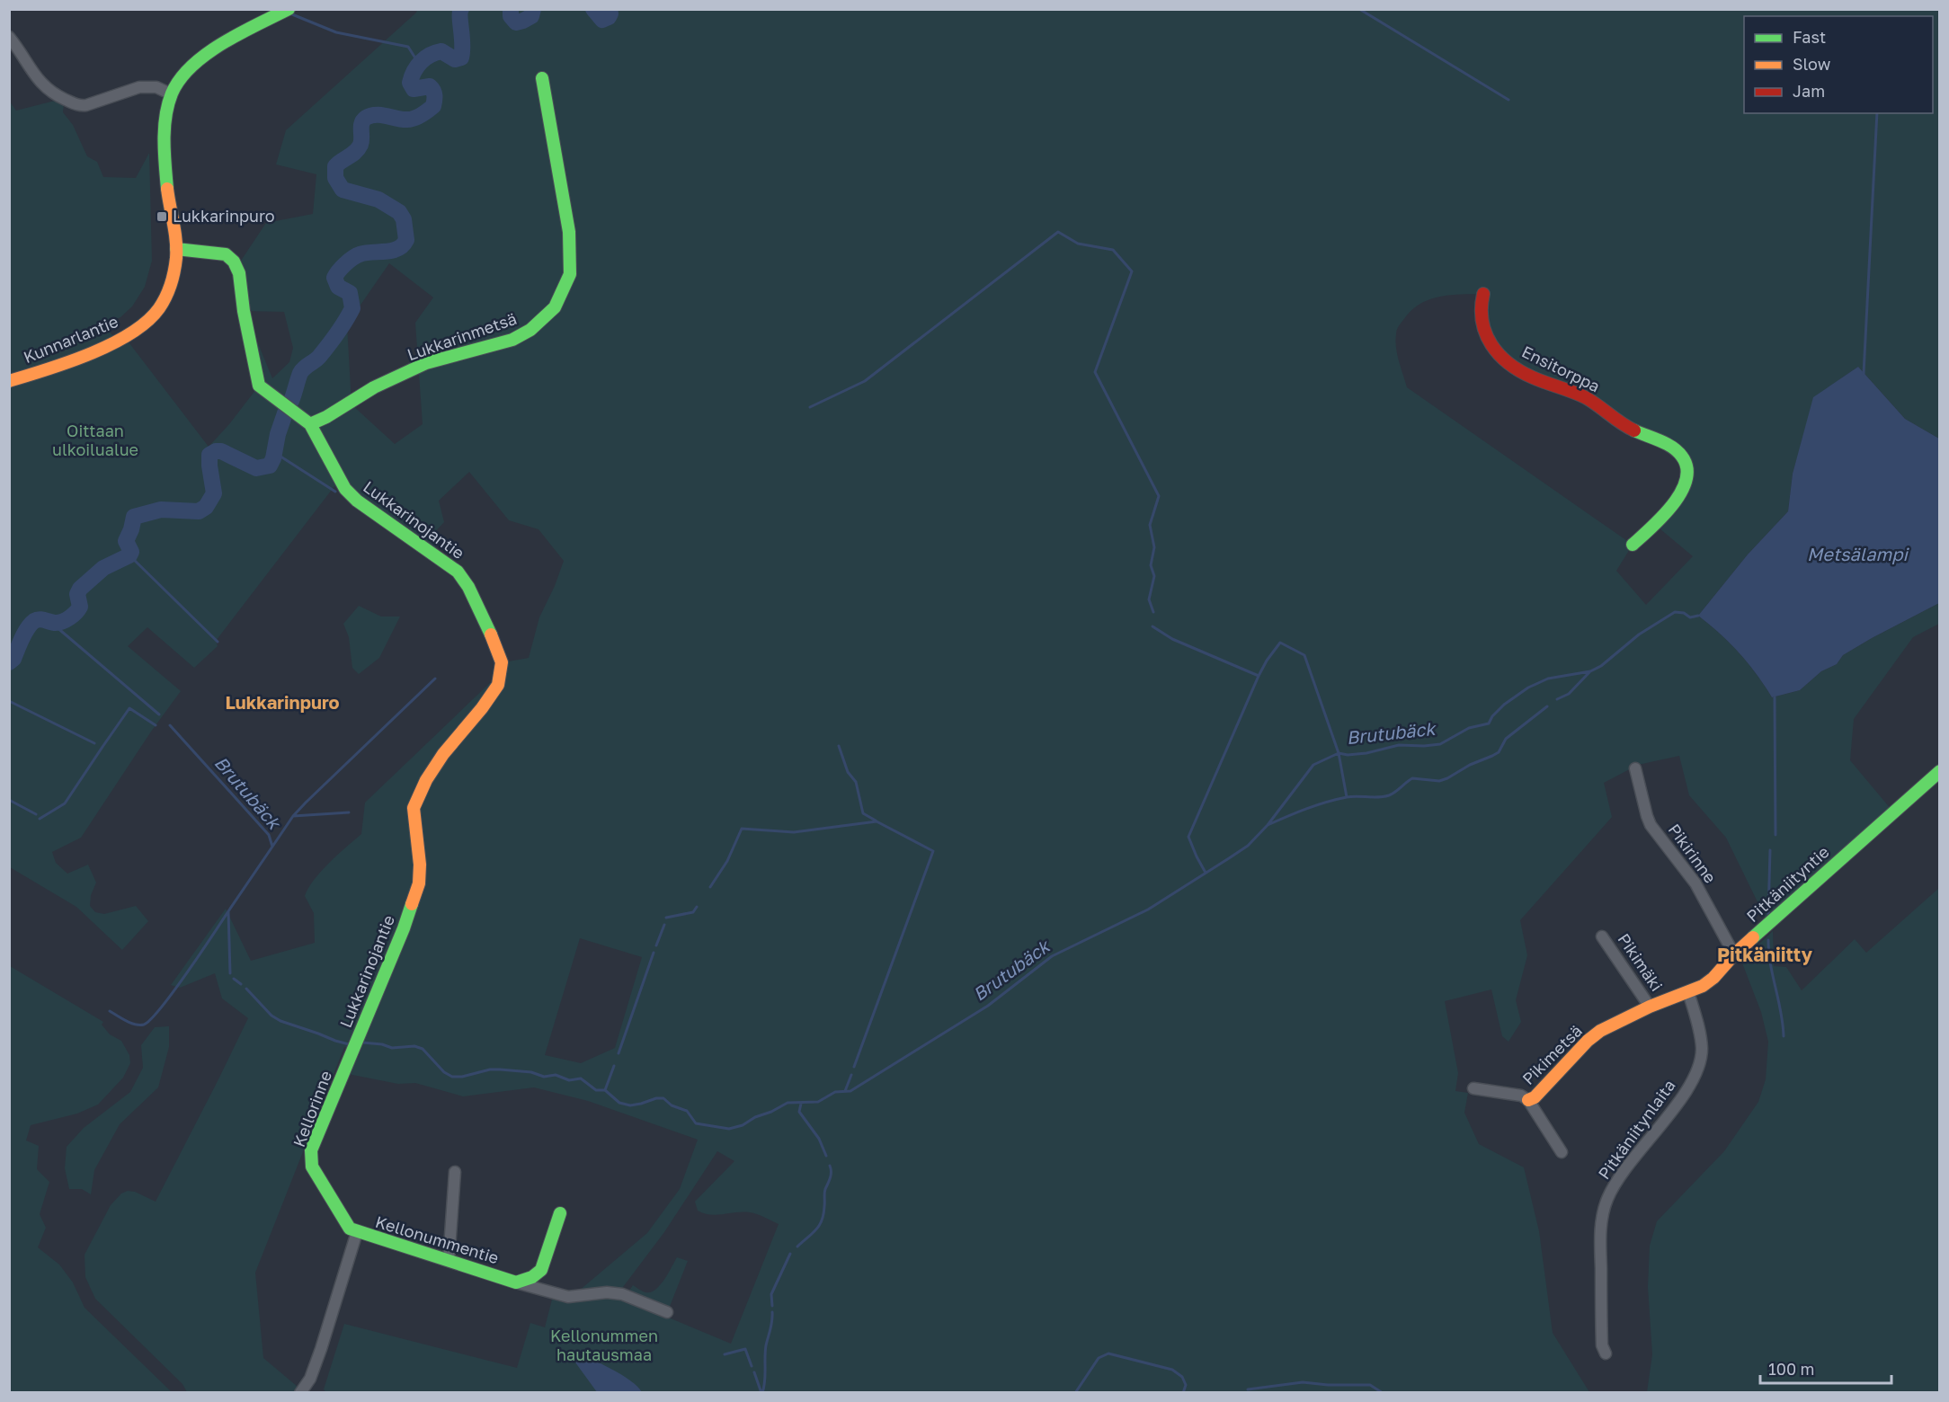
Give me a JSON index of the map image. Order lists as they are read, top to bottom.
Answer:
{
  "streets": {
    "street": [
      "Lukkarinmetsä",
      "Kunnarlantie",
      "Ensitorppa",
      "Lukkarinojantie",
      "Pikirinne",
      "Pitkäniityntie",
      "Pikimäki",
      "Pikimetsä",
      "Kellorinne",
      "Pitkäniitynlaita",
      "Kellonummentie"
    ]
  },
  "crossings": [
    ["Lukkarinmetsä", "Lukkarinojantie"],
    ["Kunnarlantie", "Lukkarinojantie"],
    ["Lukkarinojantie", "Kellorinne"],
    ["Pikirinne", "Pitkäniityntie"],
    ["Pitkäniityntie", "Pikimäki"],
    ["Pitkäniityntie", "Pikimetsä"],
    ["Pitkäniityntie", "Pitkäniitynlaita"],
    ["Pikimäki", "Pikimetsä"],
    ["Kellorinne", "Kellonummentie"]
  ],
  "districts": ["Lukkarinpuro", "Pitkäniitty"],
  "water": ["Metsälampi", "Brutubäck"],
  "parks": ["Oittaan ulkoilualue", "Kellonummen hautausmaa"],
  "places": {
    "transit": ["Lukkarinpuro"]
  },
  "legend": ["Fast", "Slow", "Jam"],
  "scale_bar": "100 m"
}
